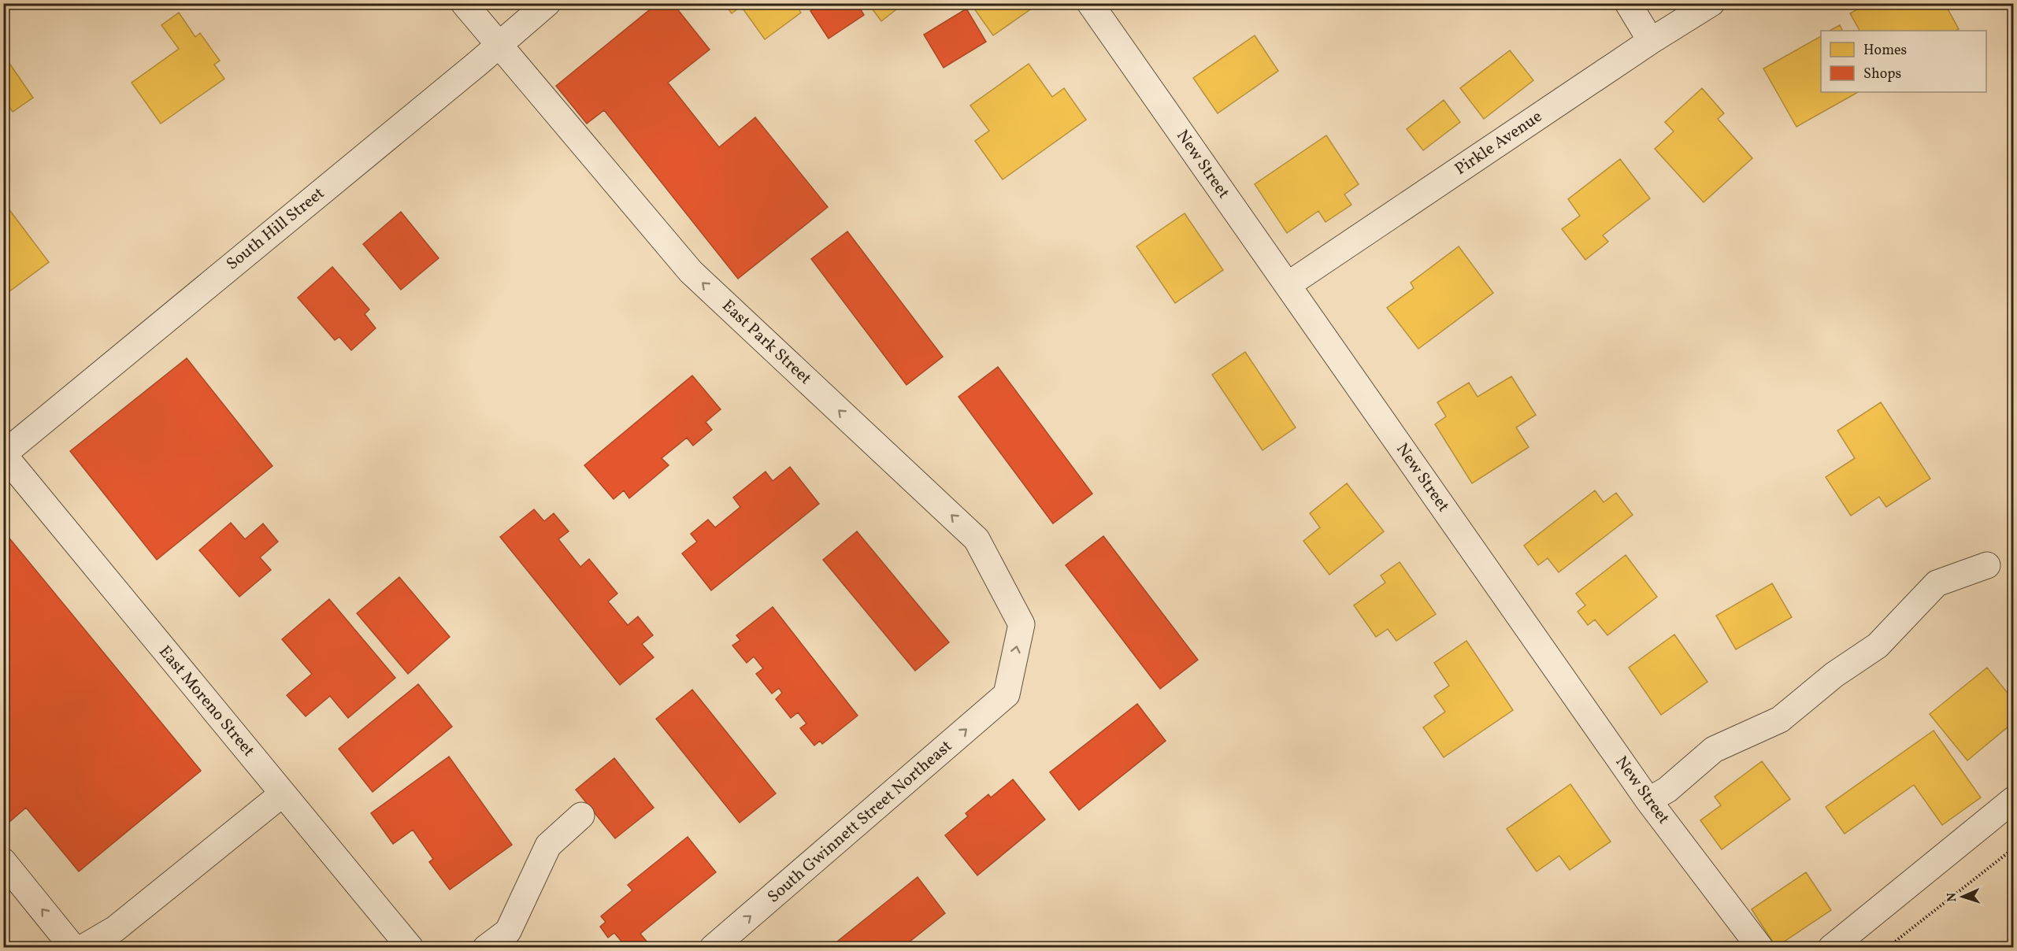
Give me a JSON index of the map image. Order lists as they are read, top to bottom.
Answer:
{
  "streets": {
    "street": [
      "Pirkle Avenue",
      "New Street",
      "South Hill Street",
      "East Park Street",
      "East Moreno Street",
      "South Gwinnett Street Northeast"
    ]
  },
  "crossings": [
    ["Pirkle Avenue", "New Street"],
    ["South Hill Street", "East Park Street"],
    ["South Hill Street", "East Moreno Street"],
    ["East Park Street", "South Gwinnett Street Northeast"]
  ],
  "one_way": ["East Park Street", "South Gwinnett Street Northeast"],
  "legend": ["Homes", "Shops"],
  "north": "left"
}
